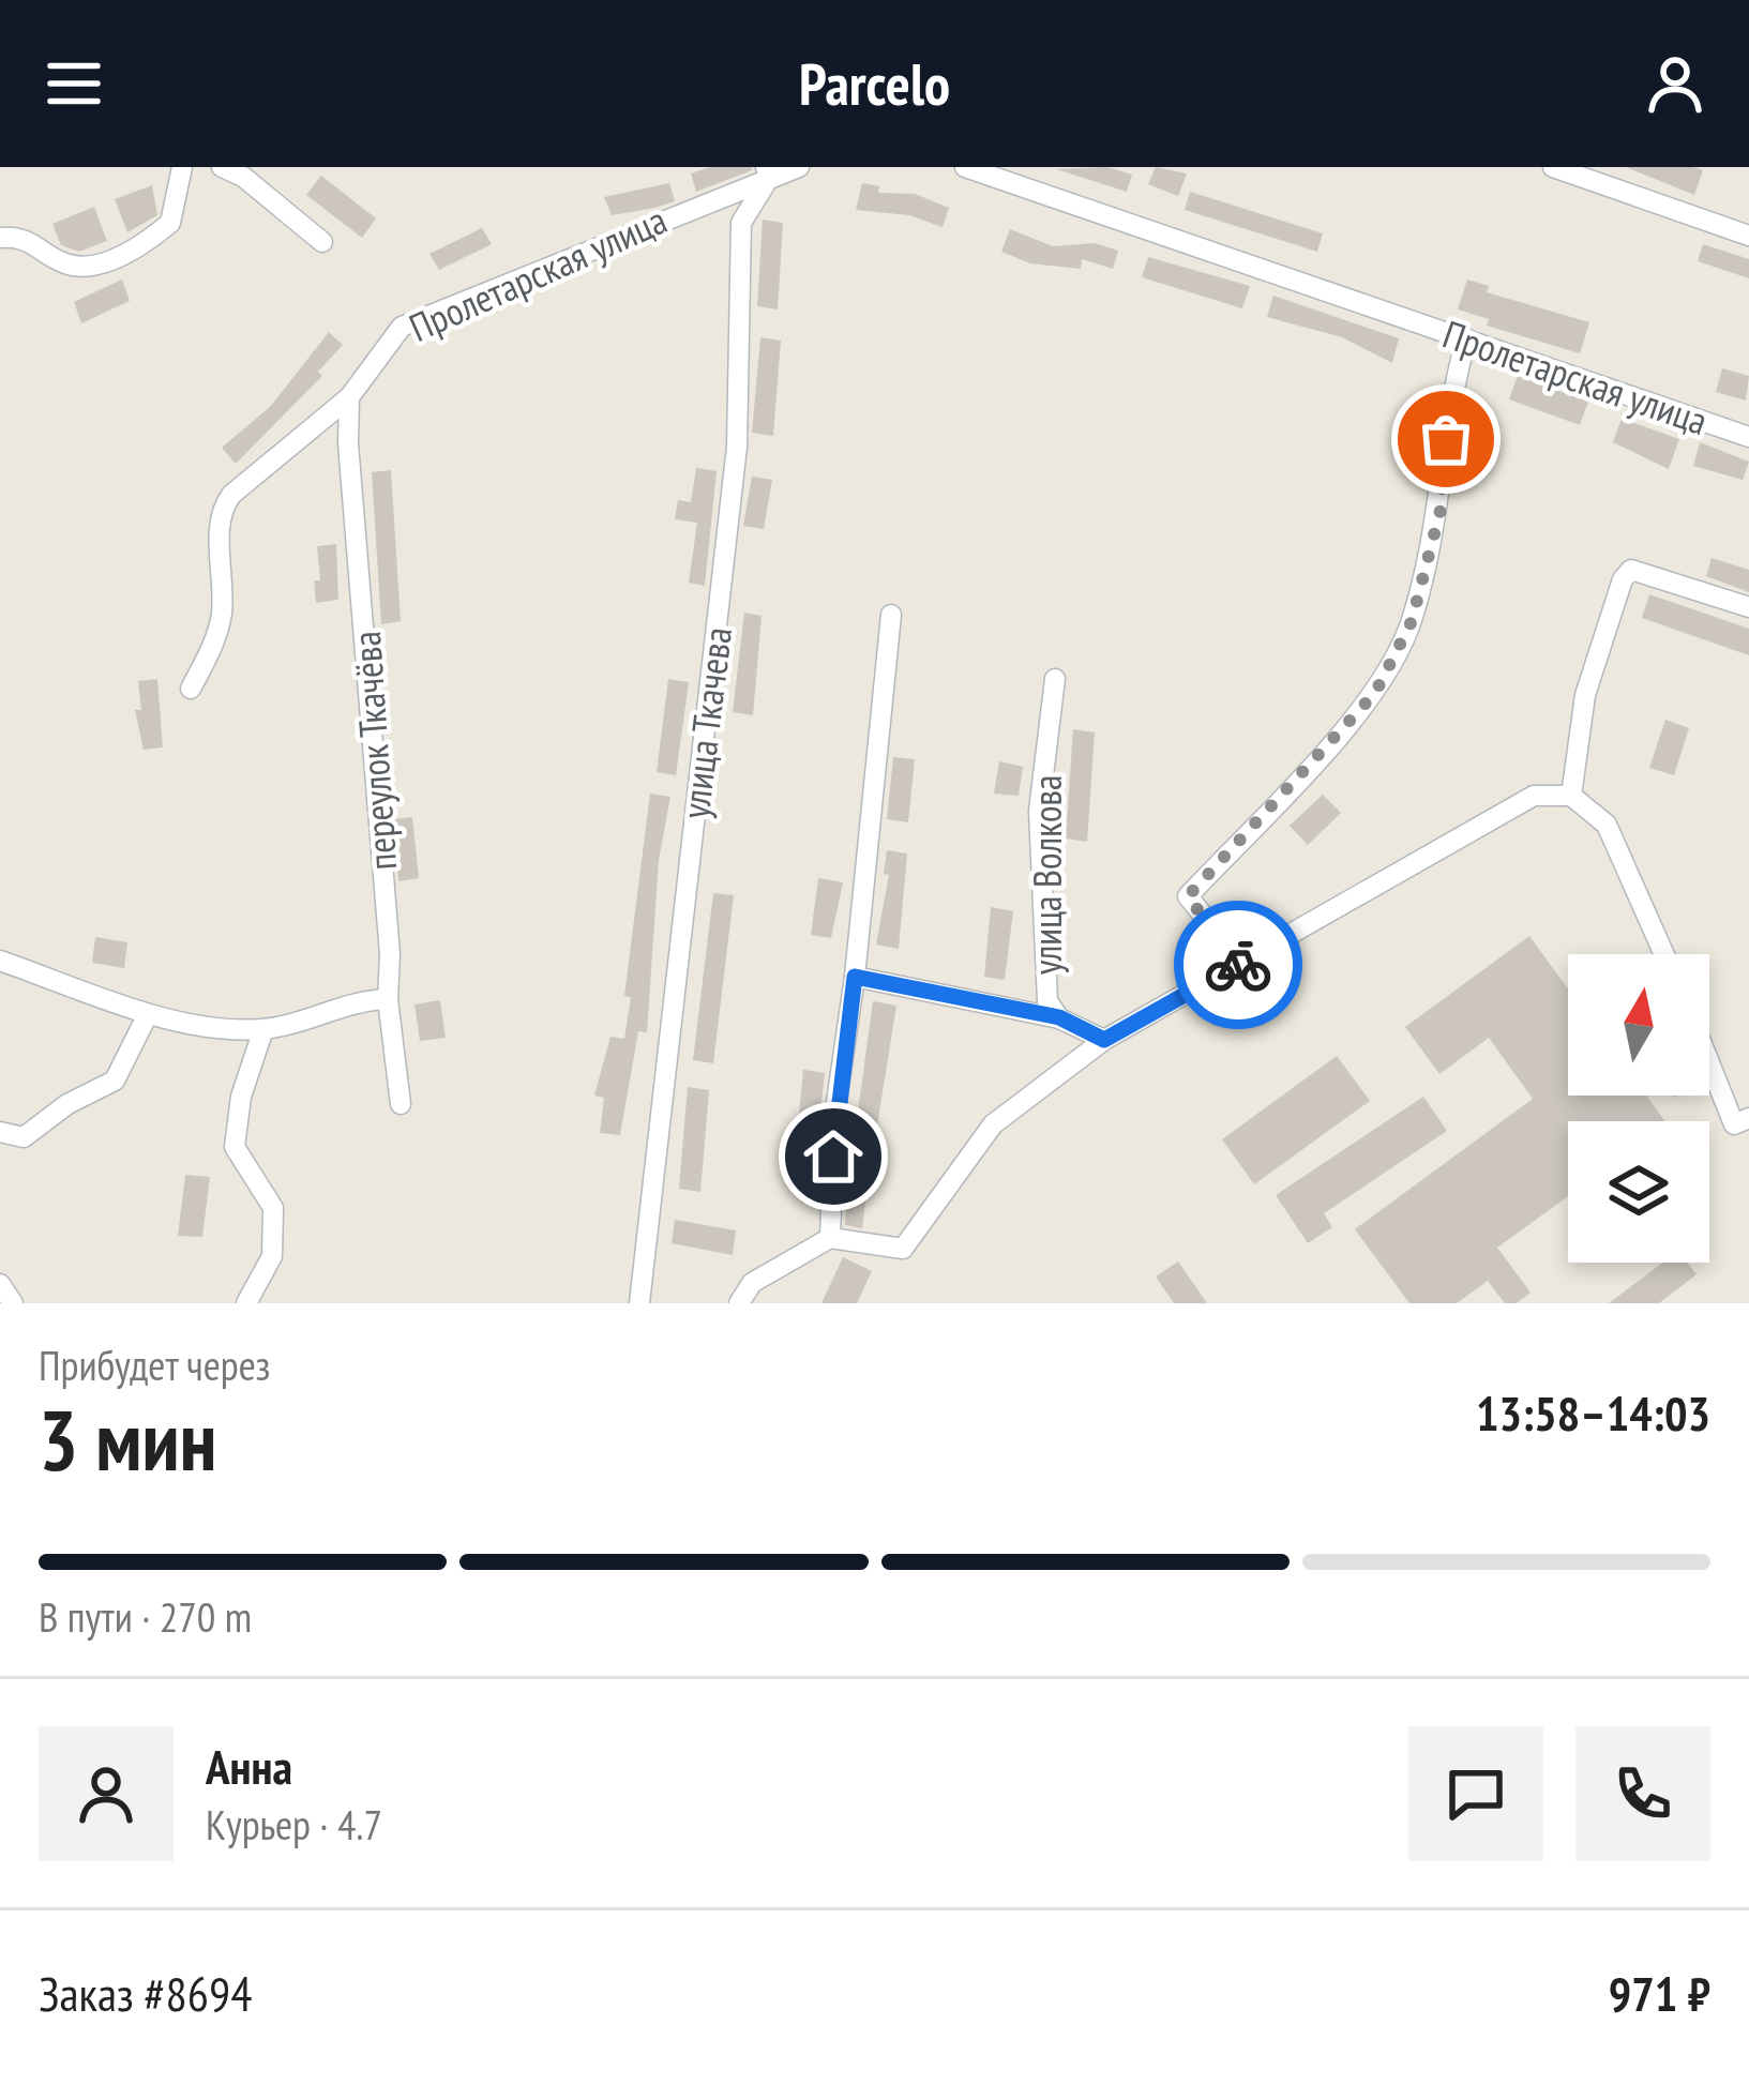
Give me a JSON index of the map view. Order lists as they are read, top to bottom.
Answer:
{
  "streets": {
    "street": [
      "Пролетарская улица",
      "улица Ткачева",
      "переулок Ткачёва",
      "улица Волкова"
    ]
  },
  "crossings": [
    ["Пролетарская улица", "улица Ткачева"],
    ["Пролетарская улица", "переулок Ткачёва"]
  ],
  "north": "top",
  "page": {
    "header": "Parcelo",
    "heading": ["3 мин", "Прибудет через", "13:58–14:03"],
    "panel": [
      "Анна",
      "Курьер · 4.7",
      "Заказ #8694",
      "971 ₽"
    ],
    "bar": "В пути · 270 m"
  }
}
